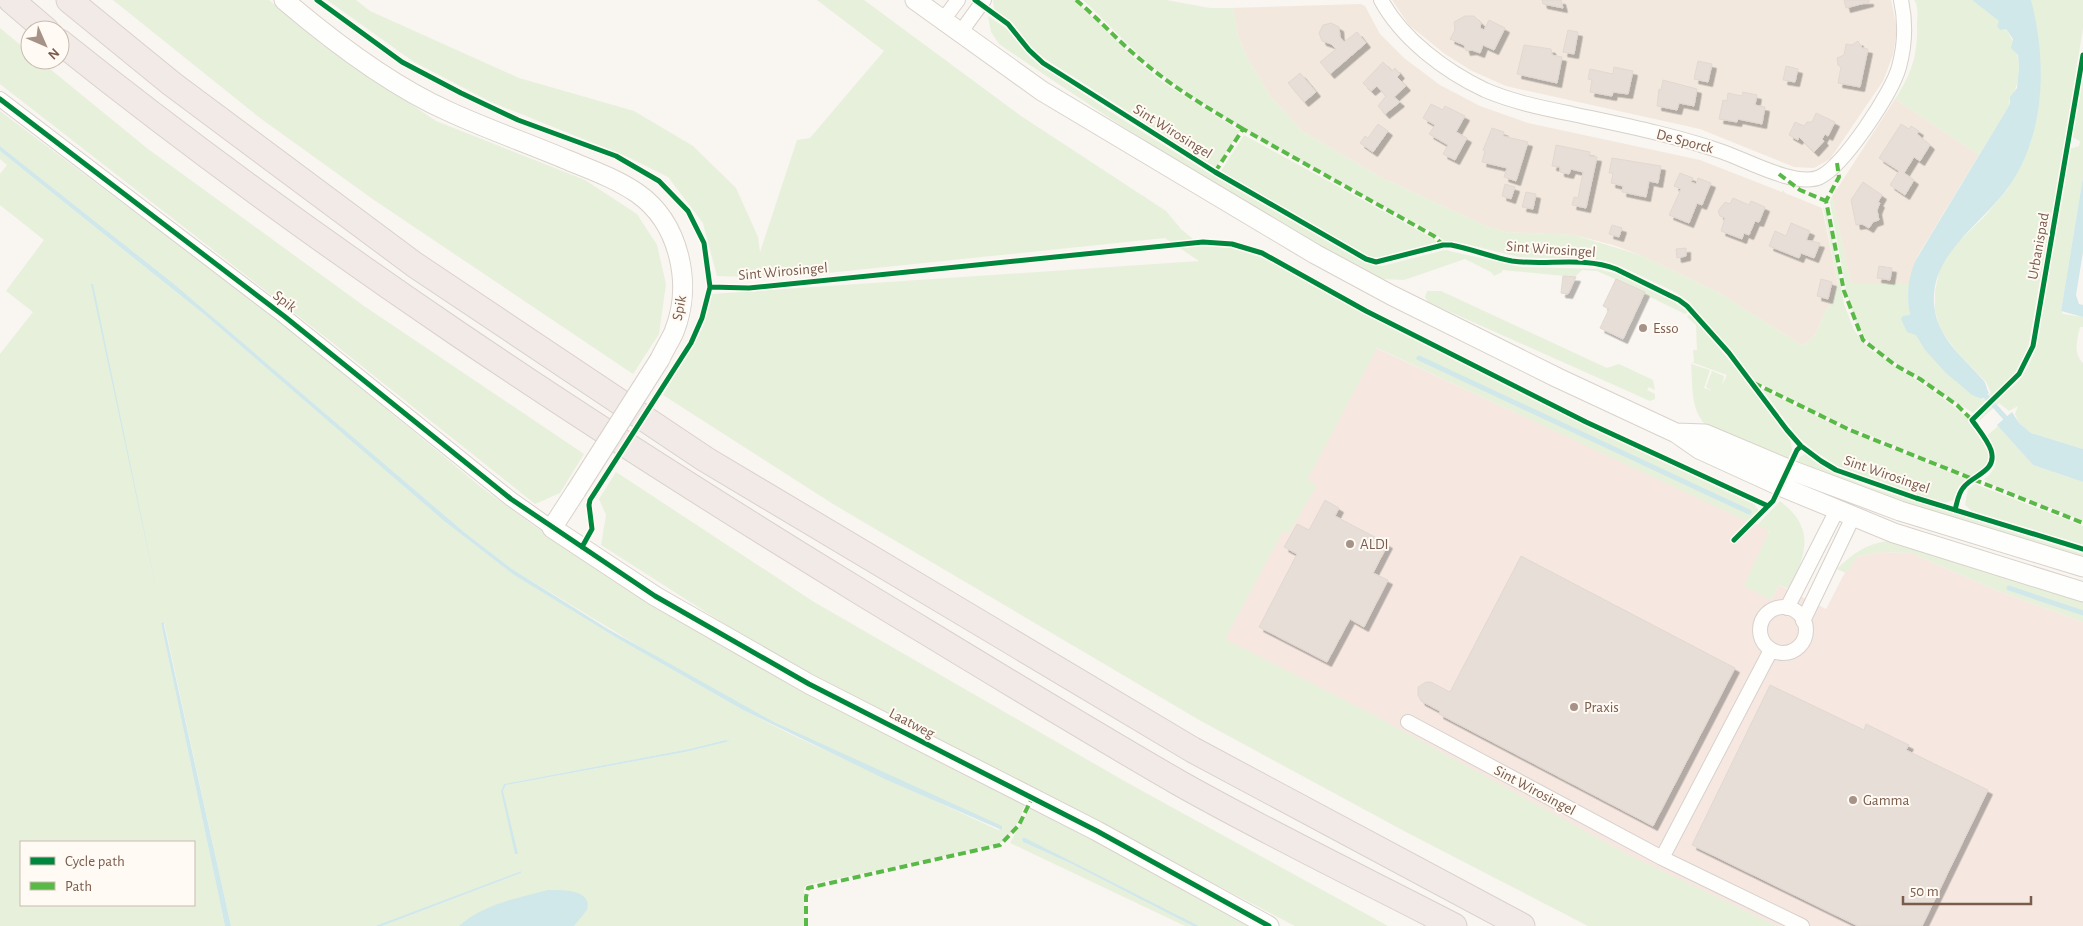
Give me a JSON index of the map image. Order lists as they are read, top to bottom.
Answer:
{
  "streets": {
    "main road": ["Sint Wirosingel", "Spik", "Laatweg"],
    "street": ["De Sporck"],
    "cycle path": ["Urbanispad"]
  },
  "crossings": [
    ["Spik", "Laatweg"]
  ],
  "places": [
    "Esso",
    "ALDI",
    "Praxis",
    "Gamma"
  ],
  "legend": ["Cycle path", "Path"],
  "scale_bar": "50 m",
  "north": "bottom right"
}
